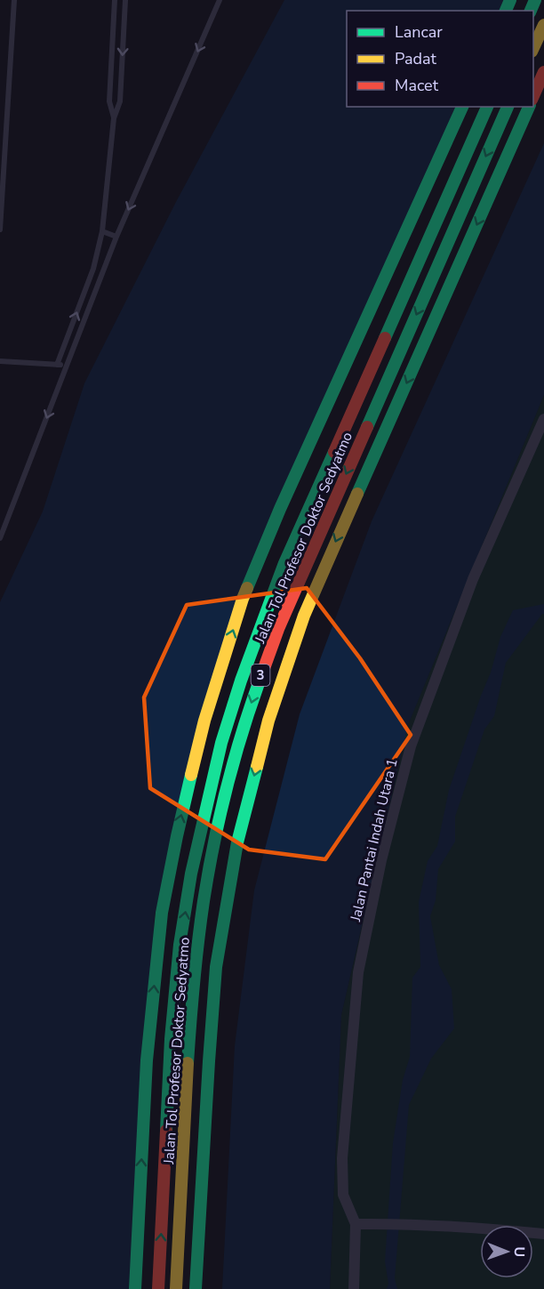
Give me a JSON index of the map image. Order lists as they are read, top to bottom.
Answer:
{
  "streets": {
    "highway": ["Jalan Tol Profesor Doktor Sedyatmo", "3"],
    "street": ["Jalan Pantai Indah Utara 1"]
  },
  "legend": ["Lancar", "Padat", "Macet"],
  "north": "right"
}
